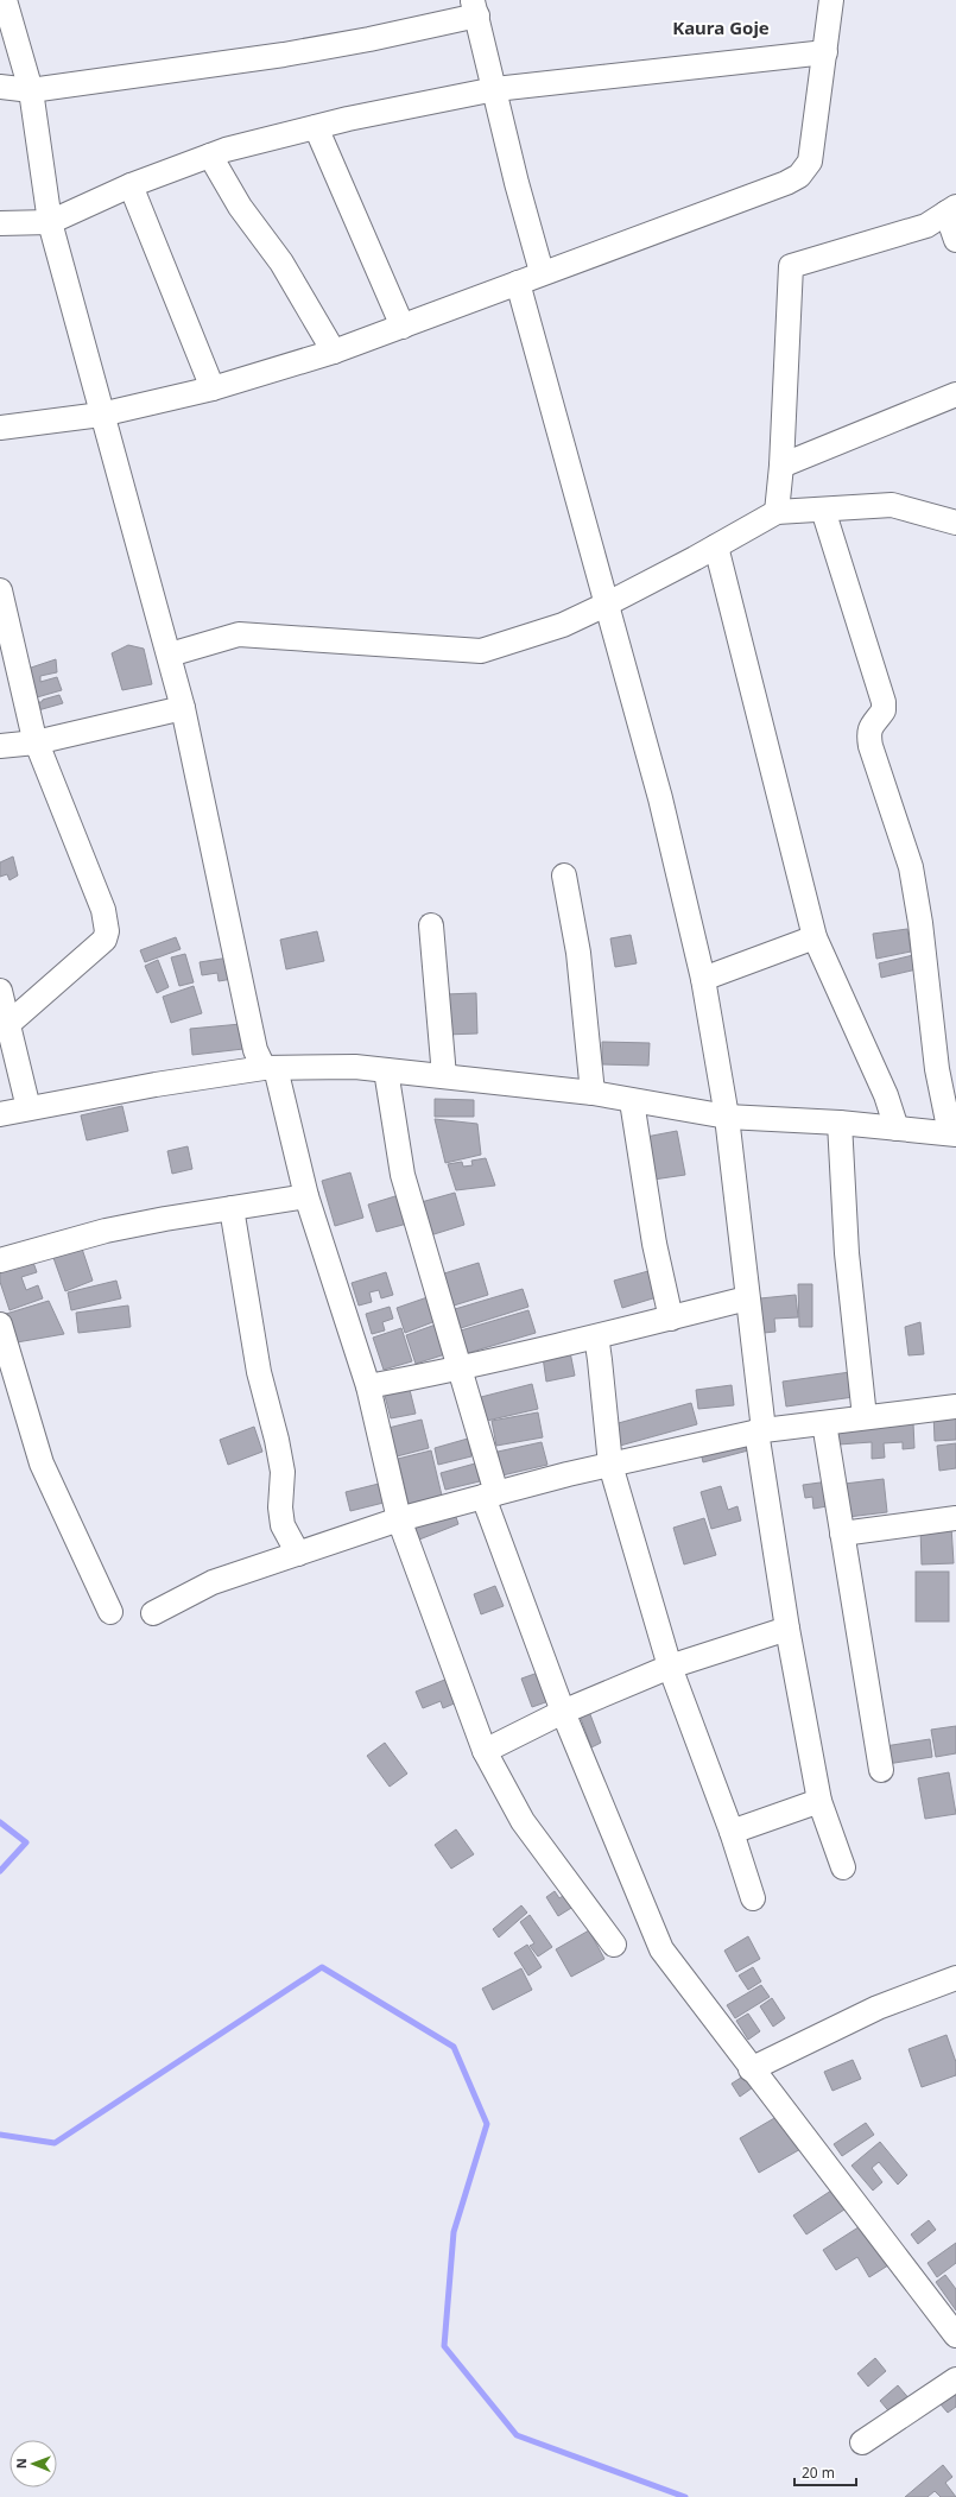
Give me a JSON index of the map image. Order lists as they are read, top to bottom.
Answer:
{
  "districts": ["Kaura Goje"],
  "scale_bar": "20 m",
  "north": "left"
}
